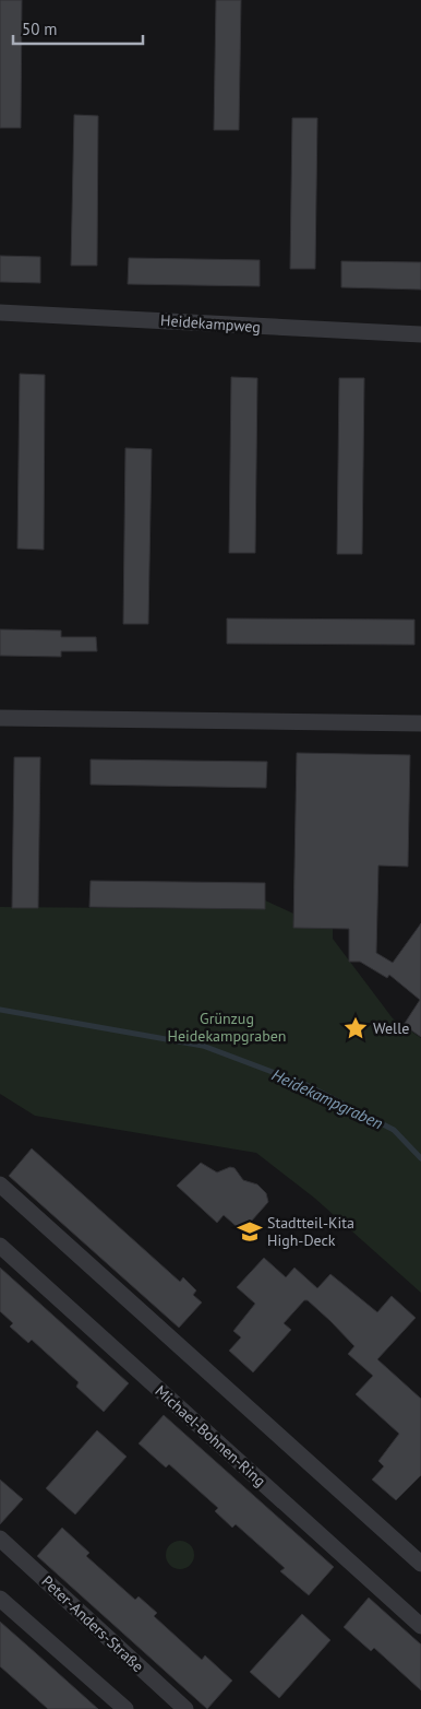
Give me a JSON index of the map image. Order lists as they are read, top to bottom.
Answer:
{
  "streets": {
    "street": ["Heidekampweg", "Michael-Bohnen-Ring", "Peter-Anders-Straße"]
  },
  "water": ["Heidekampgraben"],
  "parks": ["Grünzug Heidekampgraben"],
  "places": {
    "place": ["Welle"],
    "school or university": ["Stadtteil-Kita High-Deck"]
  },
  "scale_bar": "50 m"
}
